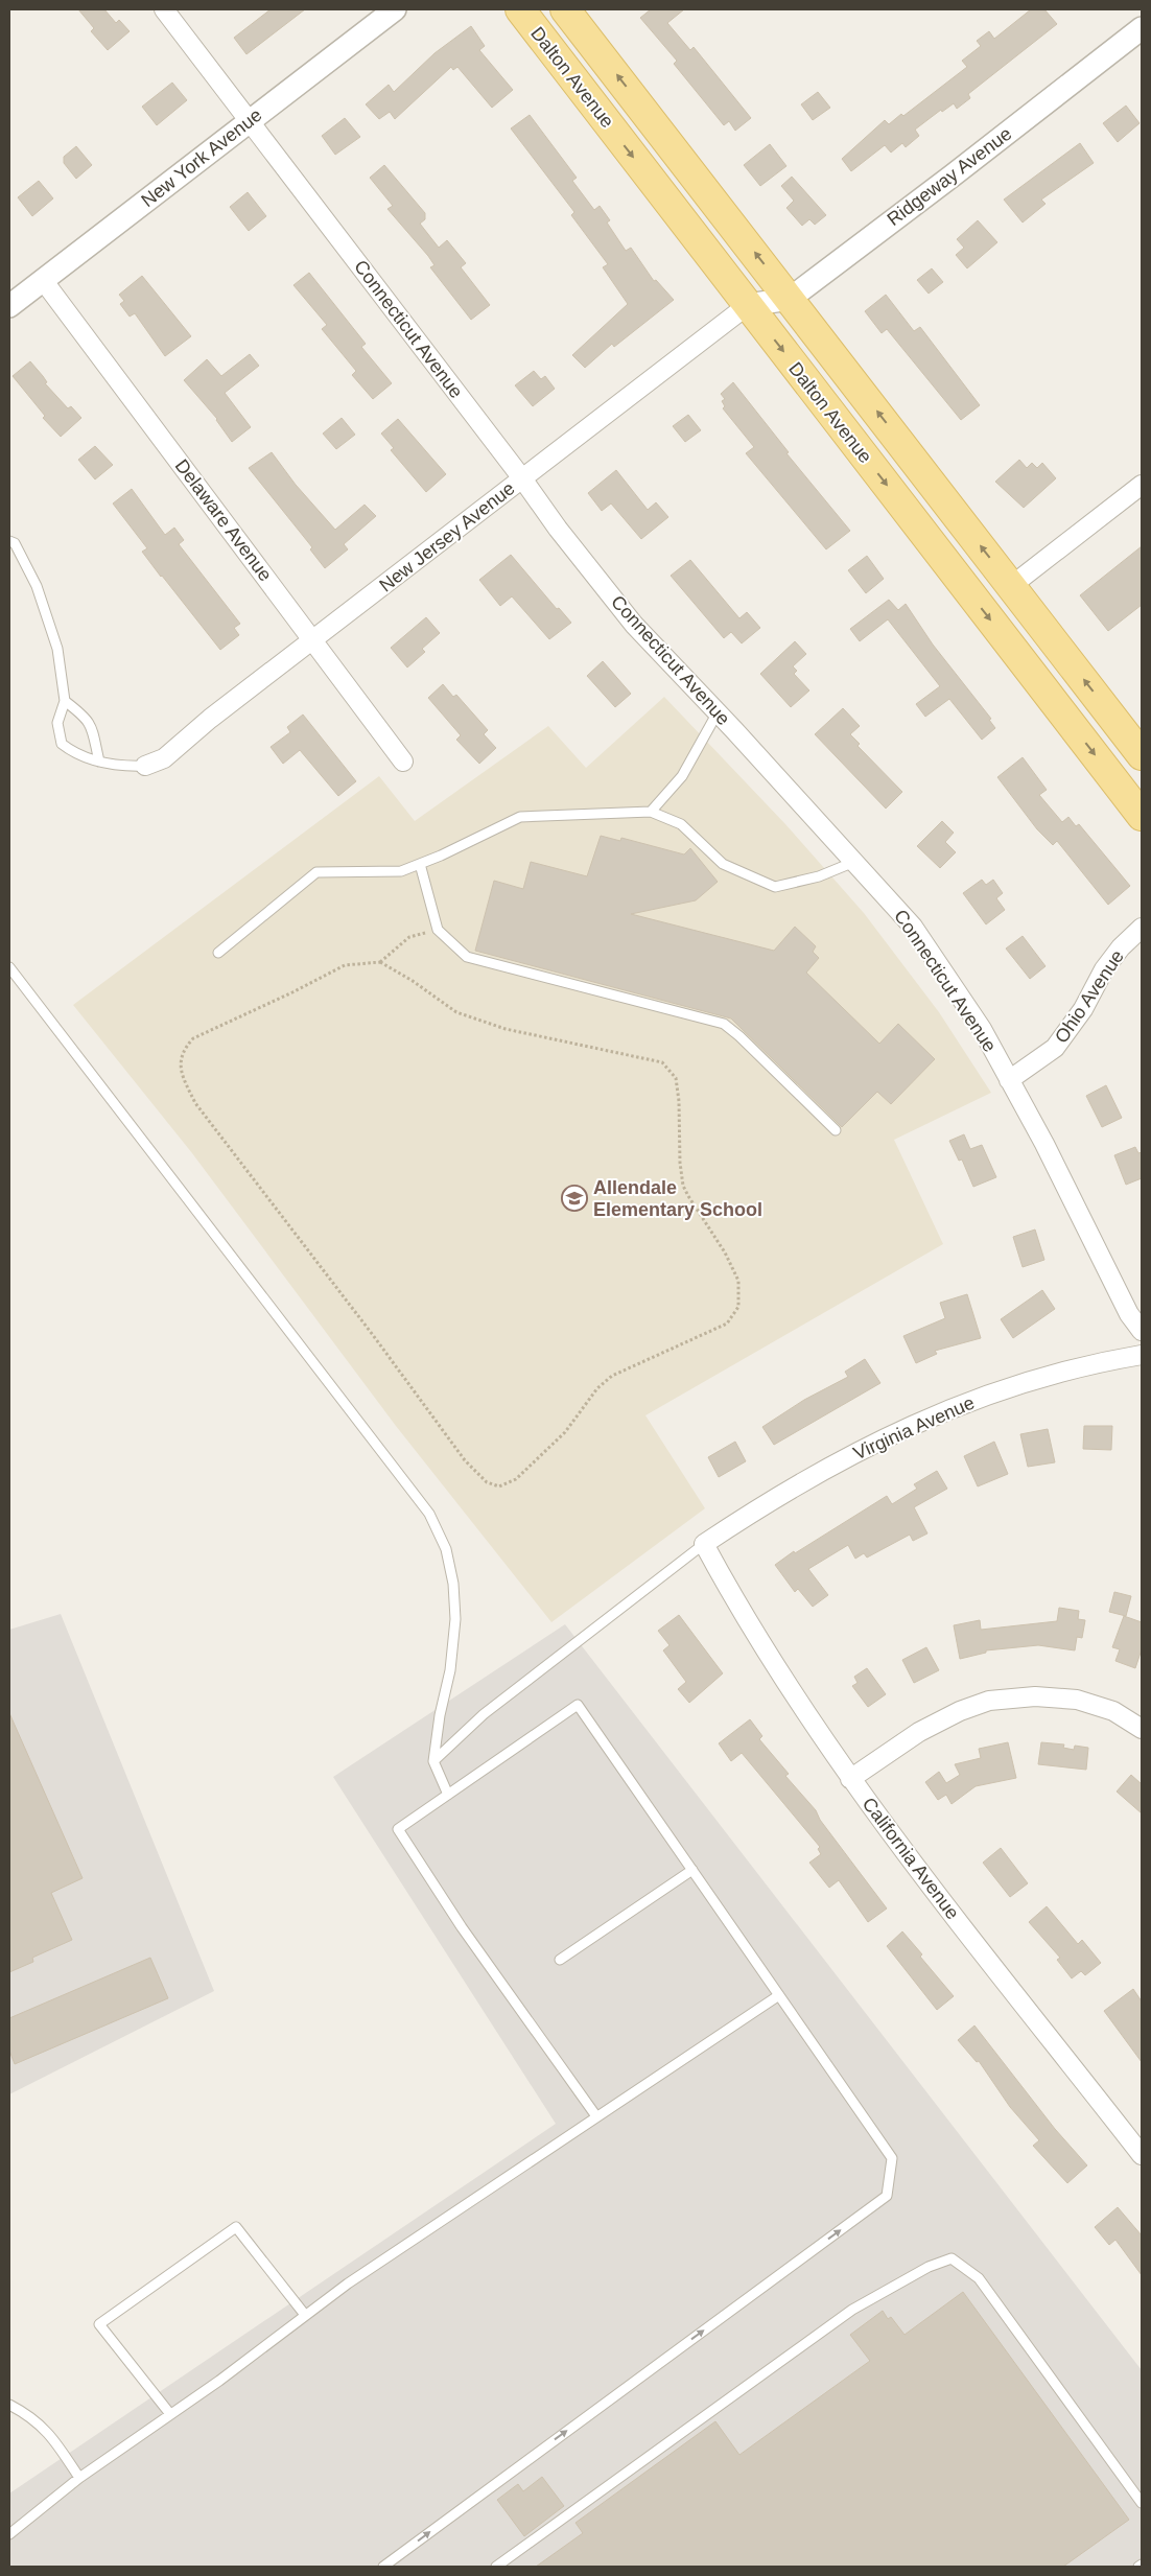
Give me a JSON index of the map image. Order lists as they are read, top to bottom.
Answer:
{
  "streets": {
    "main road": ["Dalton Avenue"],
    "street": [
      "New York Avenue",
      "Ridgeway Avenue",
      "Connecticut Avenue",
      "Delaware Avenue",
      "New Jersey Avenue",
      "Ohio Avenue",
      "Virginia Avenue",
      "California Avenue"
    ]
  },
  "crossings": [
    ["Dalton Avenue", "Ridgeway Avenue"],
    ["Dalton Avenue", "New Jersey Avenue"],
    ["New York Avenue", "Connecticut Avenue"],
    ["New York Avenue", "Delaware Avenue"],
    ["Ridgeway Avenue", "New Jersey Avenue"],
    ["Connecticut Avenue", "New Jersey Avenue"],
    ["Connecticut Avenue", "Ohio Avenue"],
    ["Delaware Avenue", "New Jersey Avenue"],
    ["Virginia Avenue", "California Avenue"]
  ],
  "places": {
    "school or university": ["Allendale Elementary School"]
  }
}
